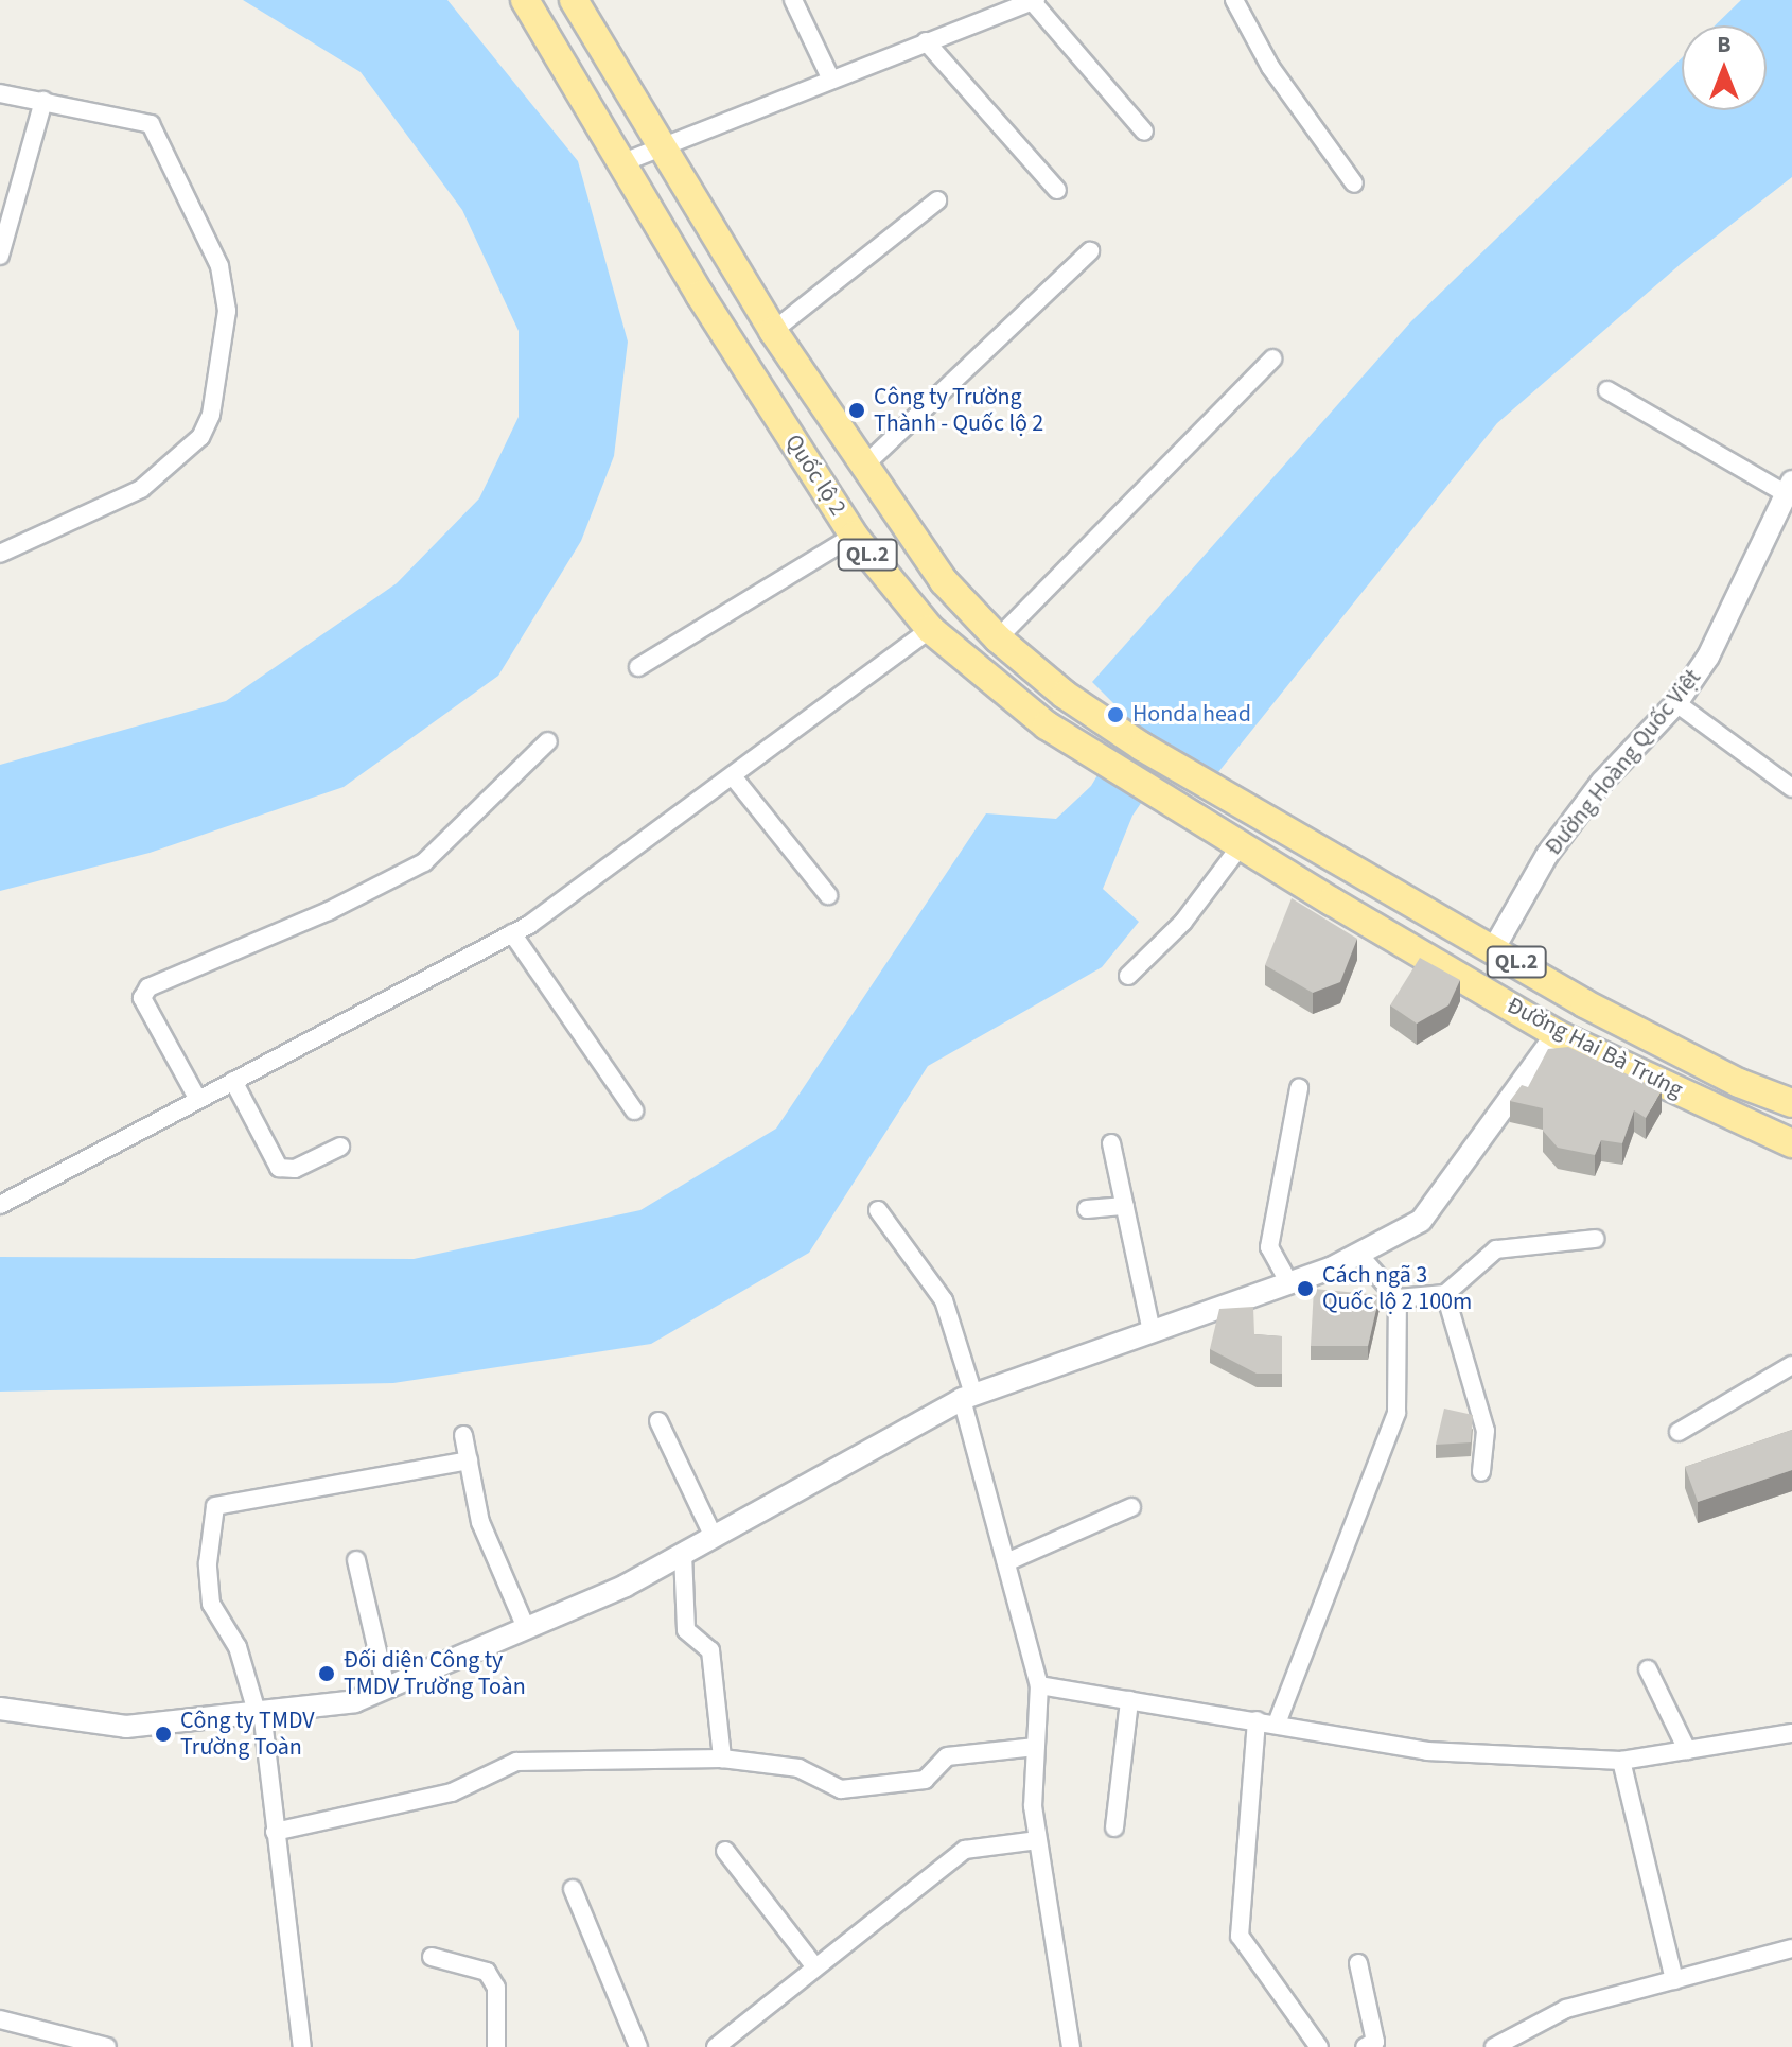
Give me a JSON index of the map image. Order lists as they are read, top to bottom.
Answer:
{
  "streets": {
    "highway": ["Quốc lộ 2", "QL.2", "Đường Hai Bà Trưng"],
    "street": ["Đường Hoàng Quốc Việt"]
  },
  "crossings": [
    ["Quốc lộ 2", "Đường Hai Bà Trưng"],
    ["Đường Hoàng Quốc Việt", "Đường Hai Bà Trưng"]
  ],
  "places": [
    "Công ty Trường Thành - Quốc lộ 2",
    "Honda head",
    "Cách ngã 3 Quốc lộ 2 100m",
    "Đối diện Công ty TMDV Trường Toàn",
    "Công ty TMDV Trường Toàn"
  ],
  "north": "top"
}
